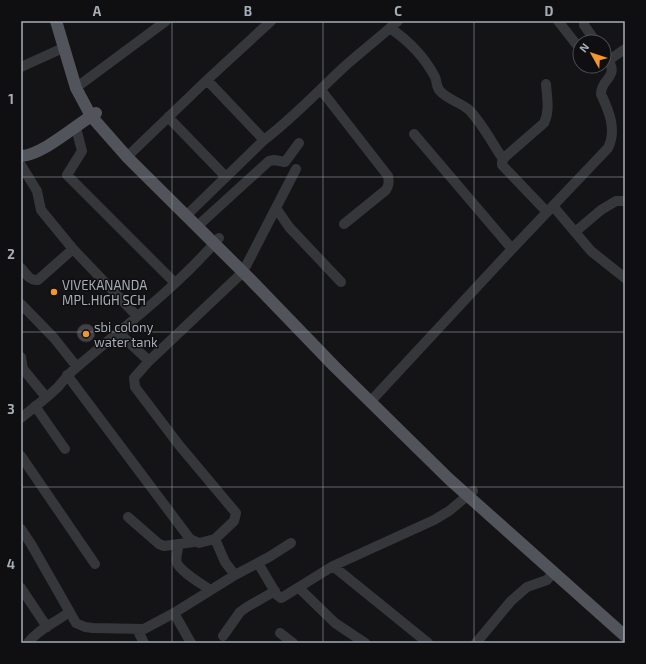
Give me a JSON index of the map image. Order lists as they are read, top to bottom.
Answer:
{
  "places": ["VIVEKANANDA MPL.HIGH SCH", "sbi colony water tank"],
  "north": "top left",
  "grid": {
    "columns": [
      "A",
      "B",
      "C",
      "D"
    ],
    "rows": [
      "1",
      "2",
      "3",
      "4"
    ]
  }
}
